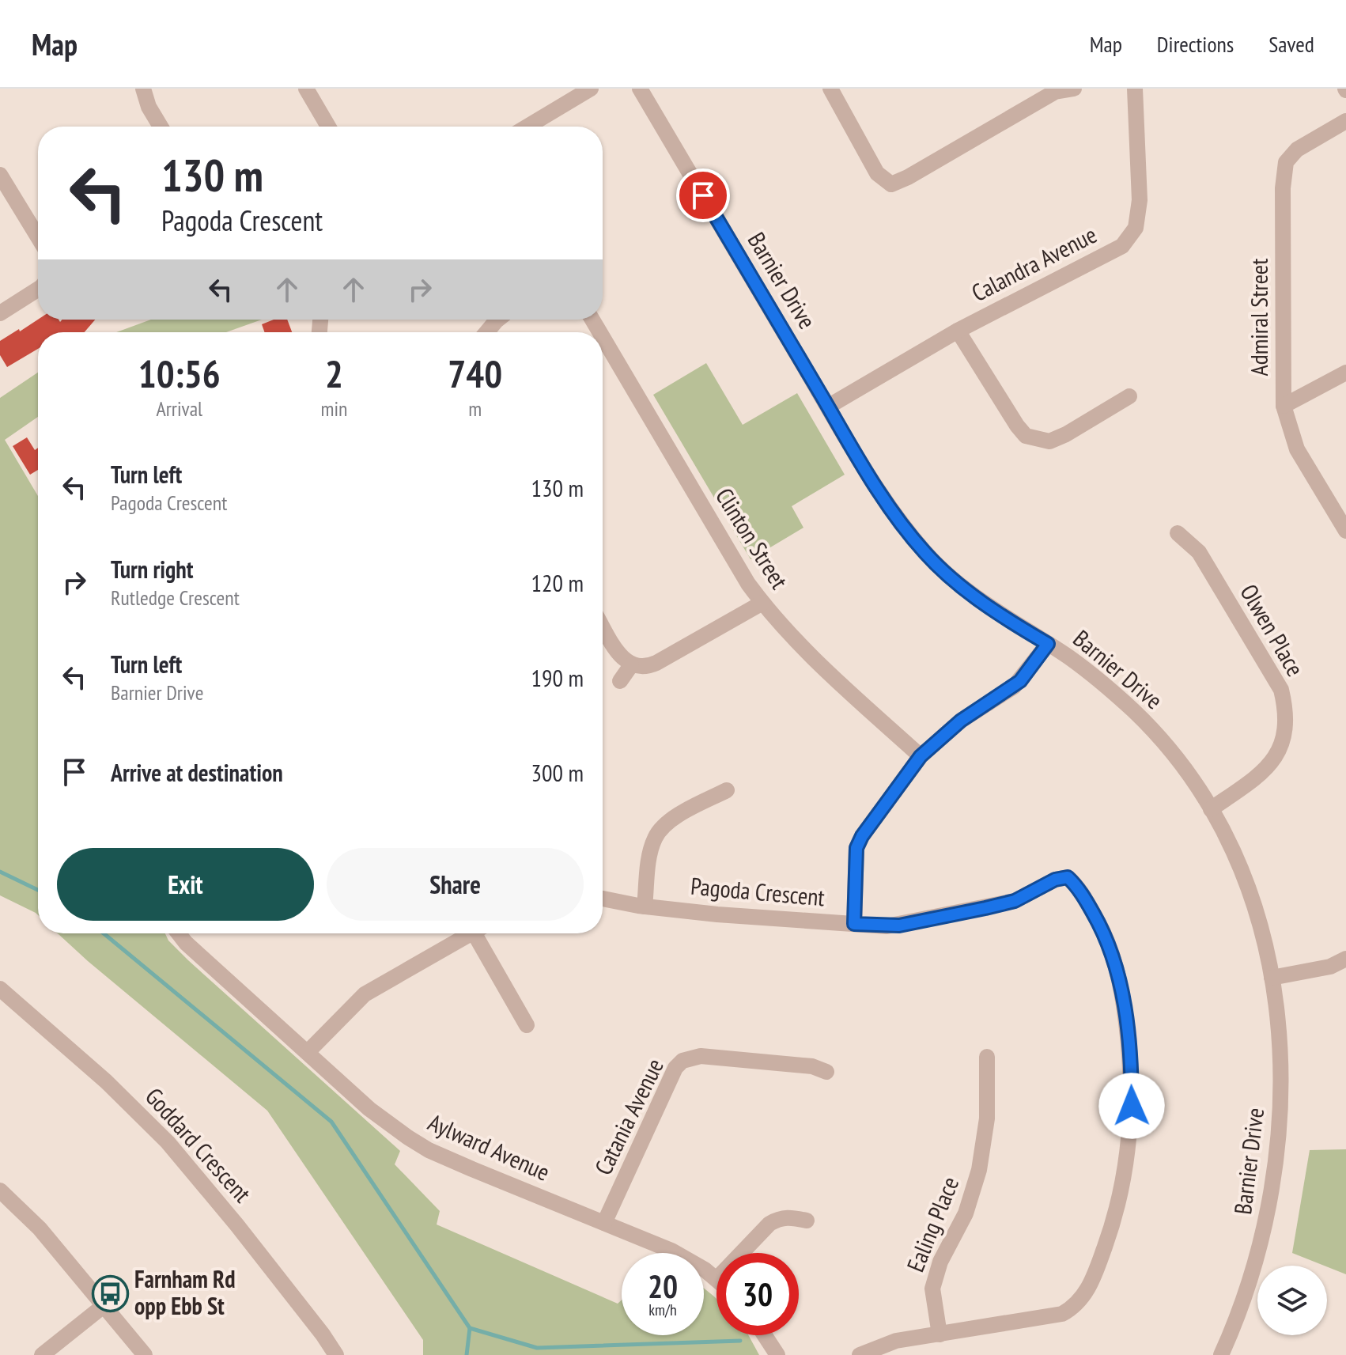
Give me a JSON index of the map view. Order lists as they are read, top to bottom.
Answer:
{
  "streets": {
    "street": [
      "Calandra Avenue",
      "Barnier Drive",
      "Admiral Street",
      "Clinton Street",
      "Olwen Place",
      "Pagoda Crescent",
      "Catania Avenue",
      "Goddard Crescent",
      "Aylward Avenue",
      "Ealing Place"
    ]
  },
  "crossings": [
    ["Calandra Avenue", "Barnier Drive"],
    ["Barnier Drive", "Olwen Place"],
    ["Pagoda Crescent", "Ealing Place"],
    ["Catania Avenue", "Aylward Avenue"]
  ],
  "places": {
    "bus stop": ["Farnham Rd opp Ebb St"]
  },
  "page": {
    "header": "Map",
    "nav": ["Map", "Directions", "Saved"],
    "turn": ["130 m", "Pagoda Crescent"],
    "eta": [
      "10:56",
      "Arrival",
      "2",
      "min",
      "740",
      "m"
    ],
    "list": [
      {
        "name": "Turn left",
        "note": "Pagoda Crescent",
        "value": "130 m"
      },
      {
        "name": "Turn right",
        "note": "Rutledge Crescent",
        "value": "120 m"
      },
      {
        "name": "Turn left",
        "note": "Barnier Drive",
        "value": "190 m"
      },
      {
        "name": "Arrive at destination",
        "value": "300 m"
      }
    ],
    "buttons": ["Exit", "Share"],
    "speed": "20 km/h",
    "limit": "30"
  }
}
